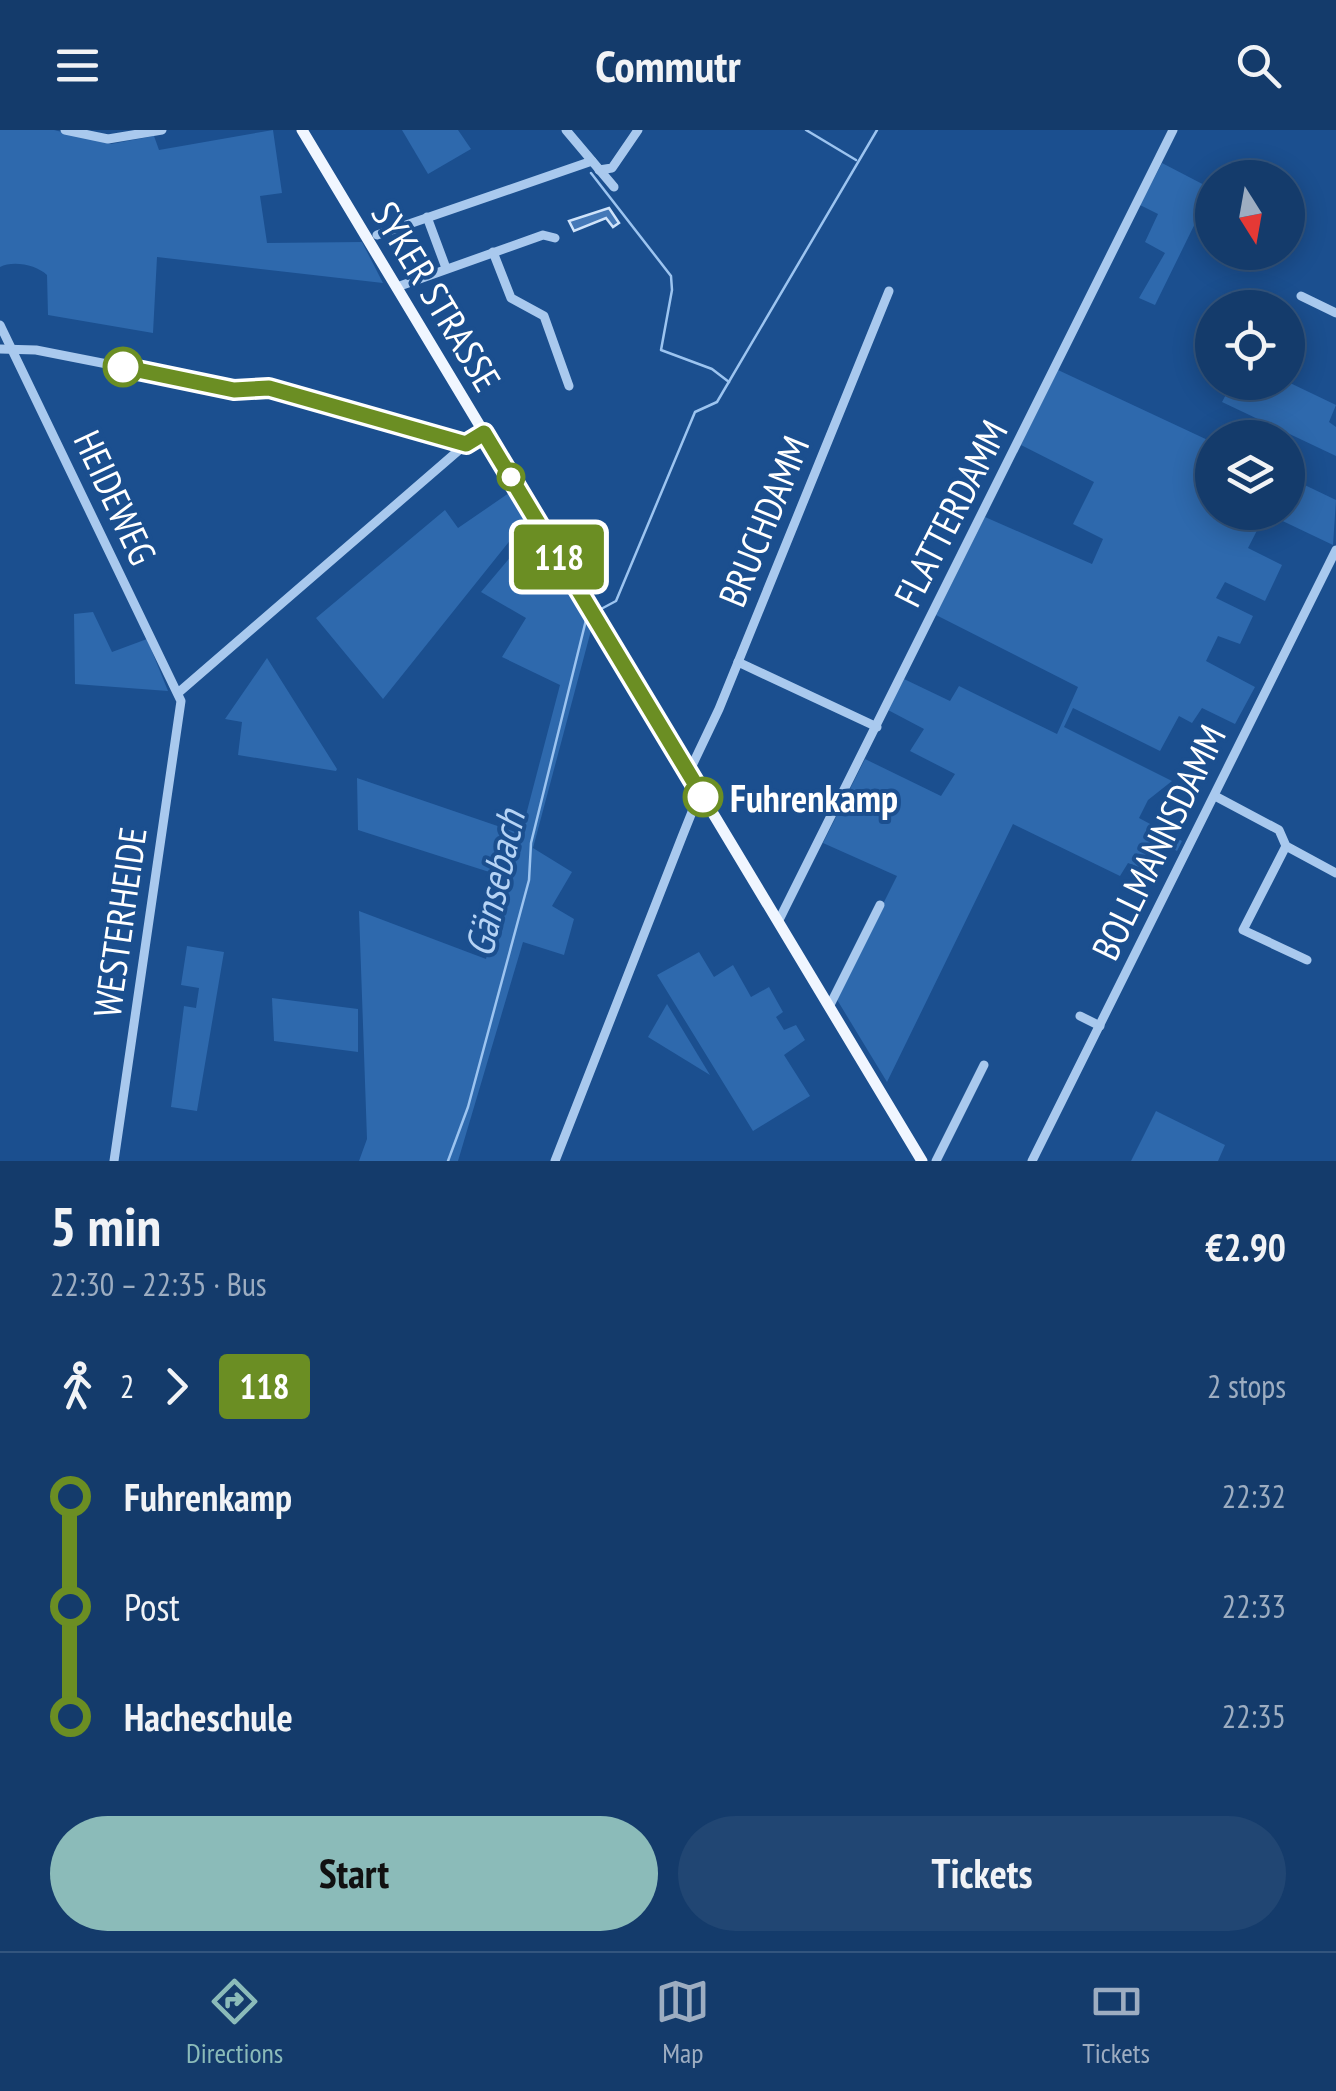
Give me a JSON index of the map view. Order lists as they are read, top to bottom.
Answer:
{
  "streets": {
    "main road": ["SYKER STRASSE"],
    "street": [
      "HEIDEWEG",
      "FLATTERDAMM",
      "BRUCHDAMM",
      "BOLLMANNSDAMM",
      "WESTERHEIDE"
    ]
  },
  "crossings": [
    ["SYKER STRASSE", "FLATTERDAMM"],
    ["SYKER STRASSE", "BRUCHDAMM"],
    ["HEIDEWEG", "WESTERHEIDE"]
  ],
  "water": ["Gänsebach"],
  "places": ["Fuhrenkamp"],
  "lines": ["bus line 118"],
  "north": "bottom",
  "page": {
    "header": "Commutr",
    "on_map": "118",
    "heading": ["5 min", "22:30 – 22:35 · Bus", "€2.90"],
    "legs": ["2", "118", "2 stops"],
    "list": [
      {
        "name": "Fuhrenkamp",
        "value": "22:32"
      },
      {
        "name": "Post",
        "value": "22:33"
      },
      {
        "name": "Hacheschule",
        "value": "22:35"
      }
    ],
    "buttons": ["Start", "Tickets"],
    "tabs": ["Directions", "Map", "Tickets"]
  }
}
